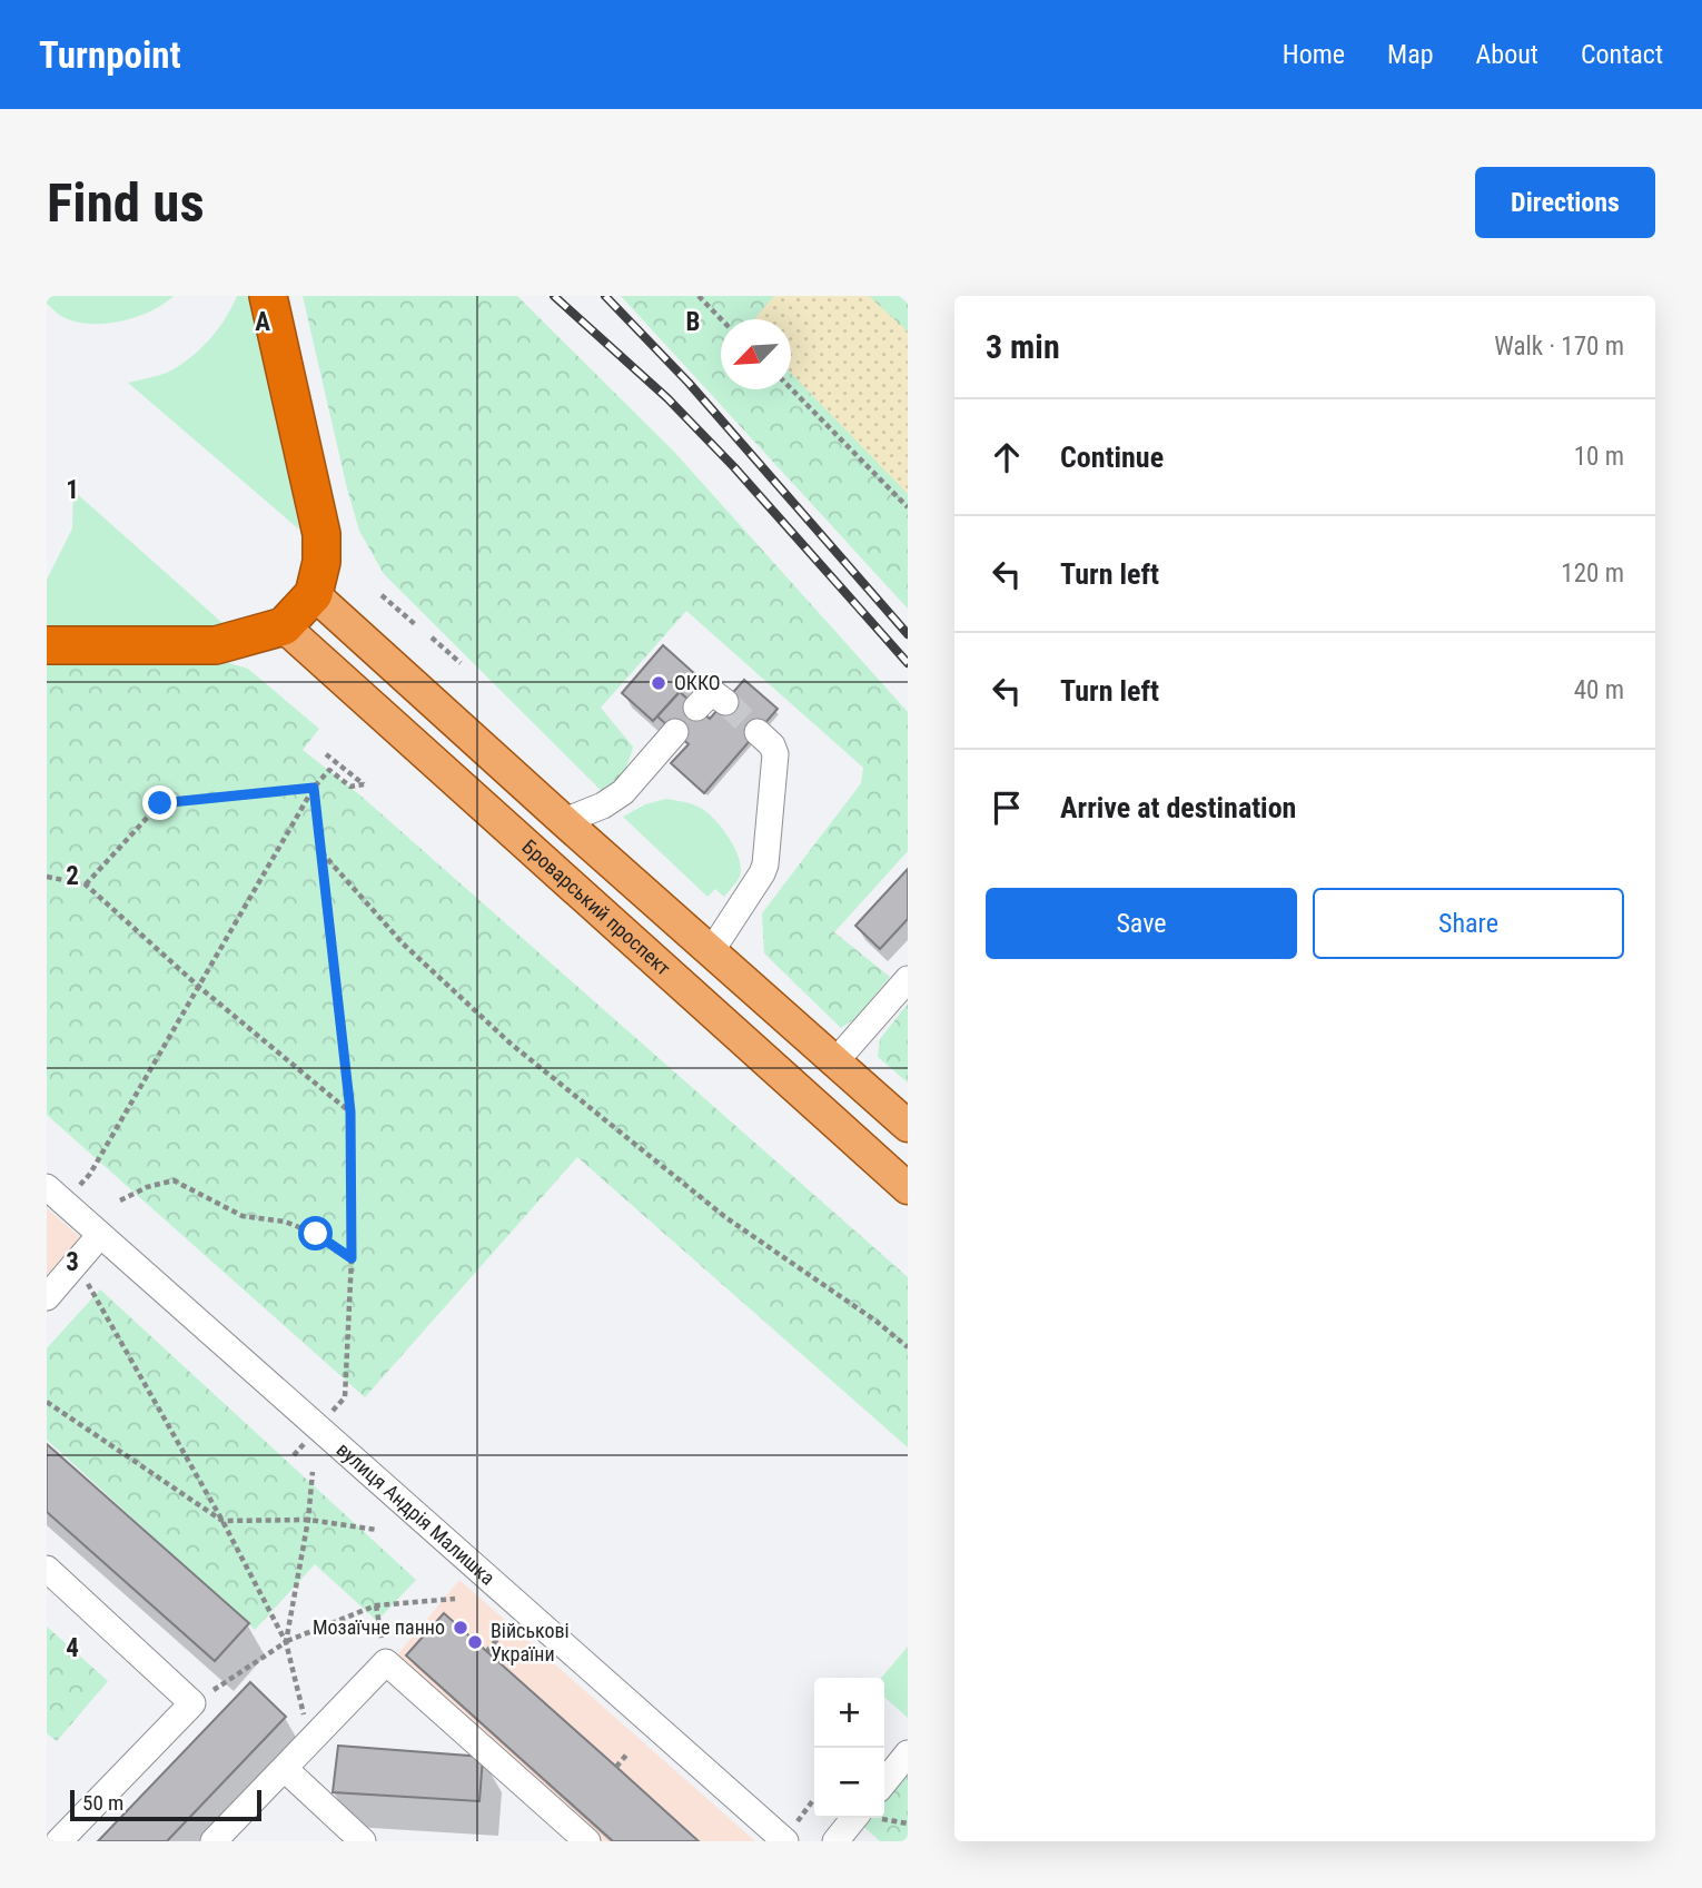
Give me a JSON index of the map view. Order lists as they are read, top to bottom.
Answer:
{
  "streets": {
    "main road": ["Броварський проспект"],
    "street": ["вулиця Андрія Малишка"]
  },
  "places": ["ОККО", "Мозаїчне панно", "Військові України"],
  "scale_bar": "50 m",
  "north": "bottom left",
  "page": {
    "header": "Turnpoint",
    "nav": [
      "Home",
      "Map",
      "About",
      "Contact"
    ],
    "buttons": [
      "Directions",
      ["Save", "Share"]
    ],
    "title": "Find us",
    "heading": ["3 min", "Walk · 170 m"],
    "list": [
      ["Continue", "10 m"],
      ["Turn left", "120 m"],
      ["Turn left", "40 m"],
      "Arrive at destination"
    ],
    "map_buttons": ["+", "−"],
    "scale": "50 m"
  },
  "grid": {
    "columns": ["A", "B"],
    "rows": [
      "1",
      "2",
      "3",
      "4"
    ]
  }
}
